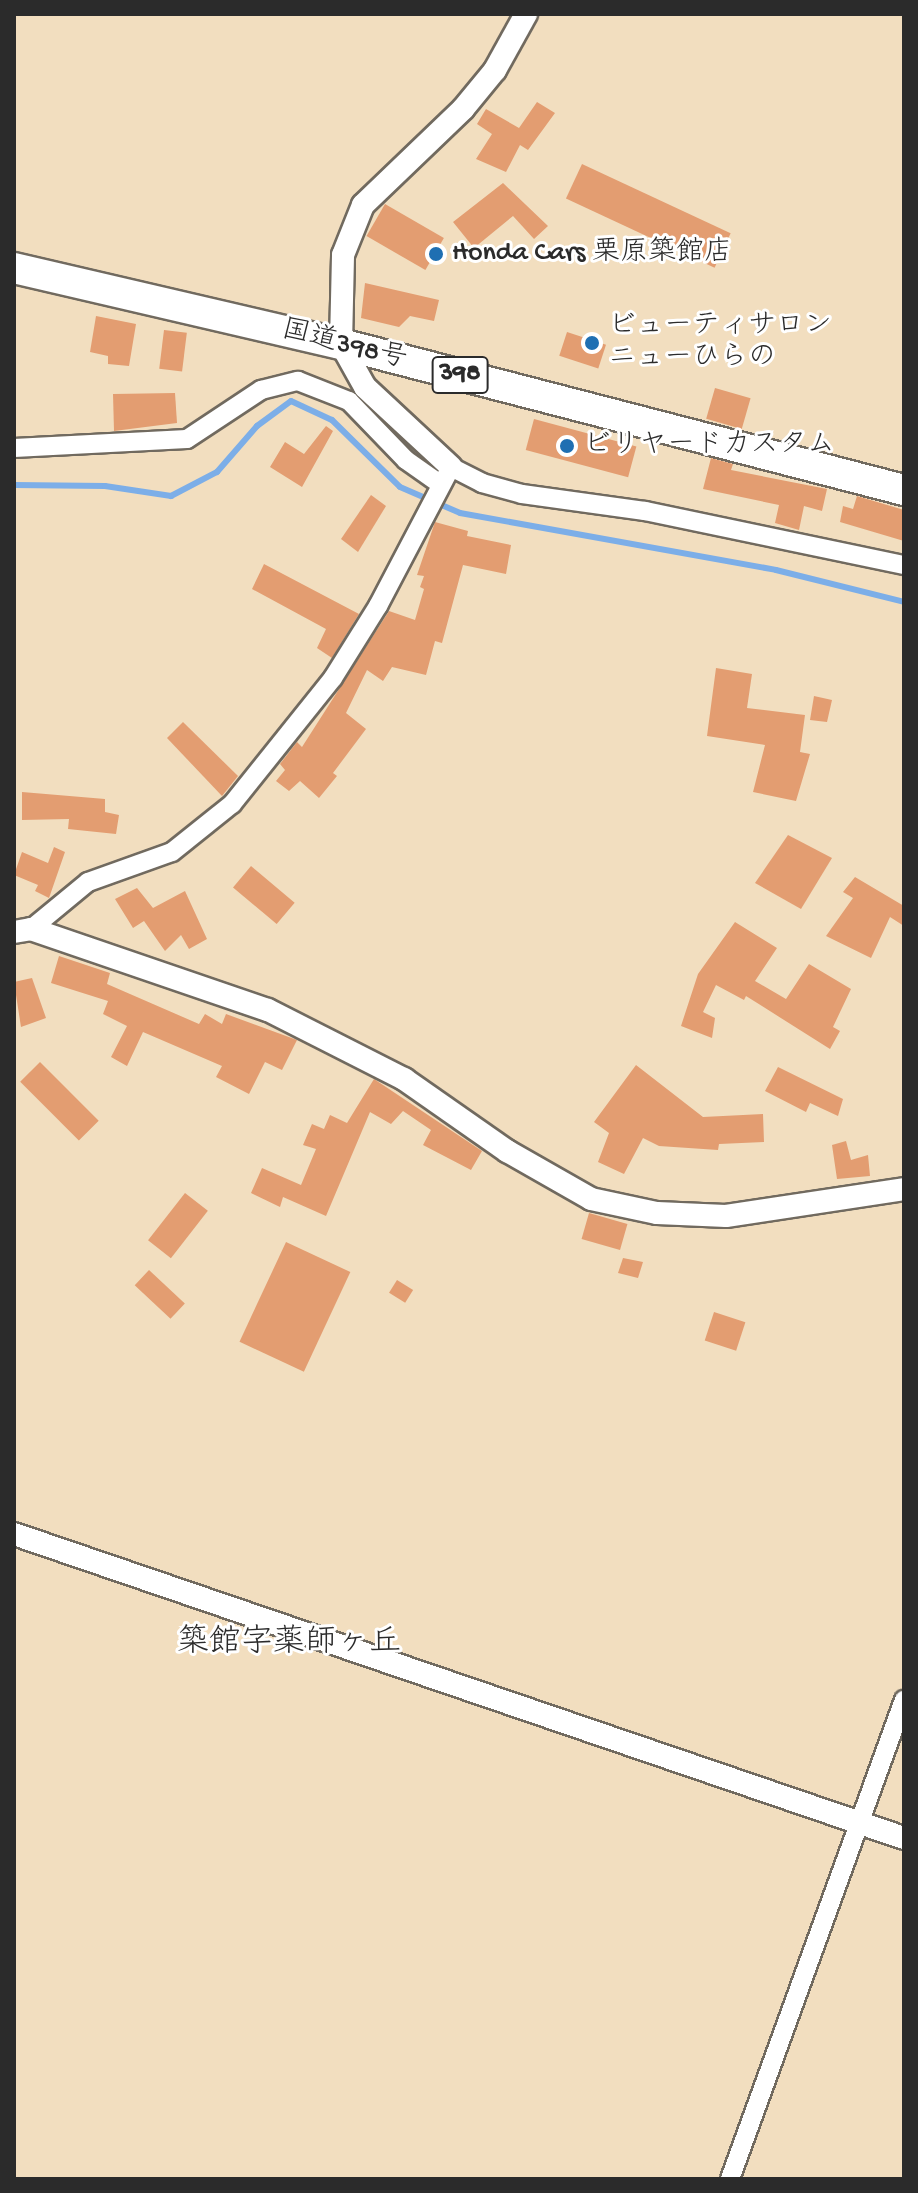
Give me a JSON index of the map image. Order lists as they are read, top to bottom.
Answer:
{
  "streets": {
    "highway": ["国道398号", "398"]
  },
  "districts": ["築館字薬師ヶ丘"],
  "places": ["Honda Cars 栗原築館店", "ビューティサロン ニューひらの", "ビリヤードカスタム"]
}
